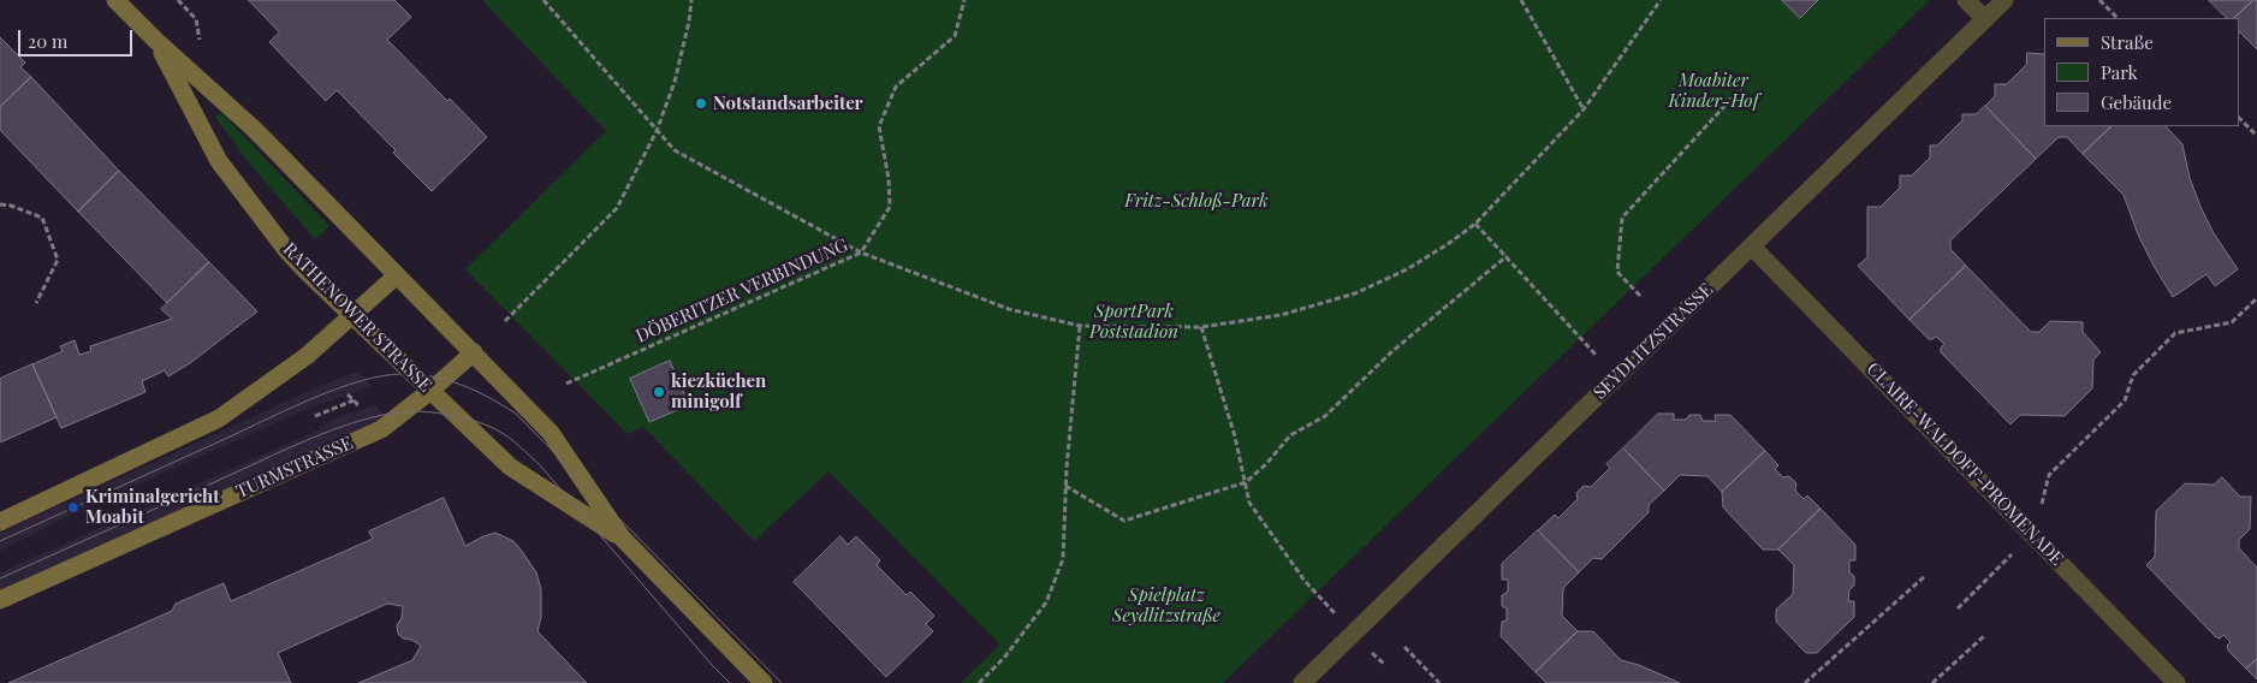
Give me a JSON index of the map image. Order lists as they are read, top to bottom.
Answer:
{
  "streets": {
    "main road": ["RATHENOWER STRASSE", "TURMSTRASSE"],
    "street": ["SEYDLITZSTRASSE", "CLAIRE-WALDOFF-PROMENADE"],
    "path": ["DÖBERITZER VERBINDUNG"]
  },
  "crossings": [
    ["RATHENOWER STRASSE", "TURMSTRASSE"],
    ["SEYDLITZSTRASSE", "CLAIRE-WALDOFF-PROMENADE"]
  ],
  "parks": [
    "Moabiter Kinder-Hof",
    "Fritz-Schloß-Park",
    "SportPark Poststadion",
    "Spielplatz Seydlitzstraße"
  ],
  "places": ["Notstandsarbeiter", "kiezküchen minigolf", "Kriminalgericht Moabit"],
  "legend": ["Straße", "Park", "Gebäude"],
  "scale_bar": "20 m"
}
